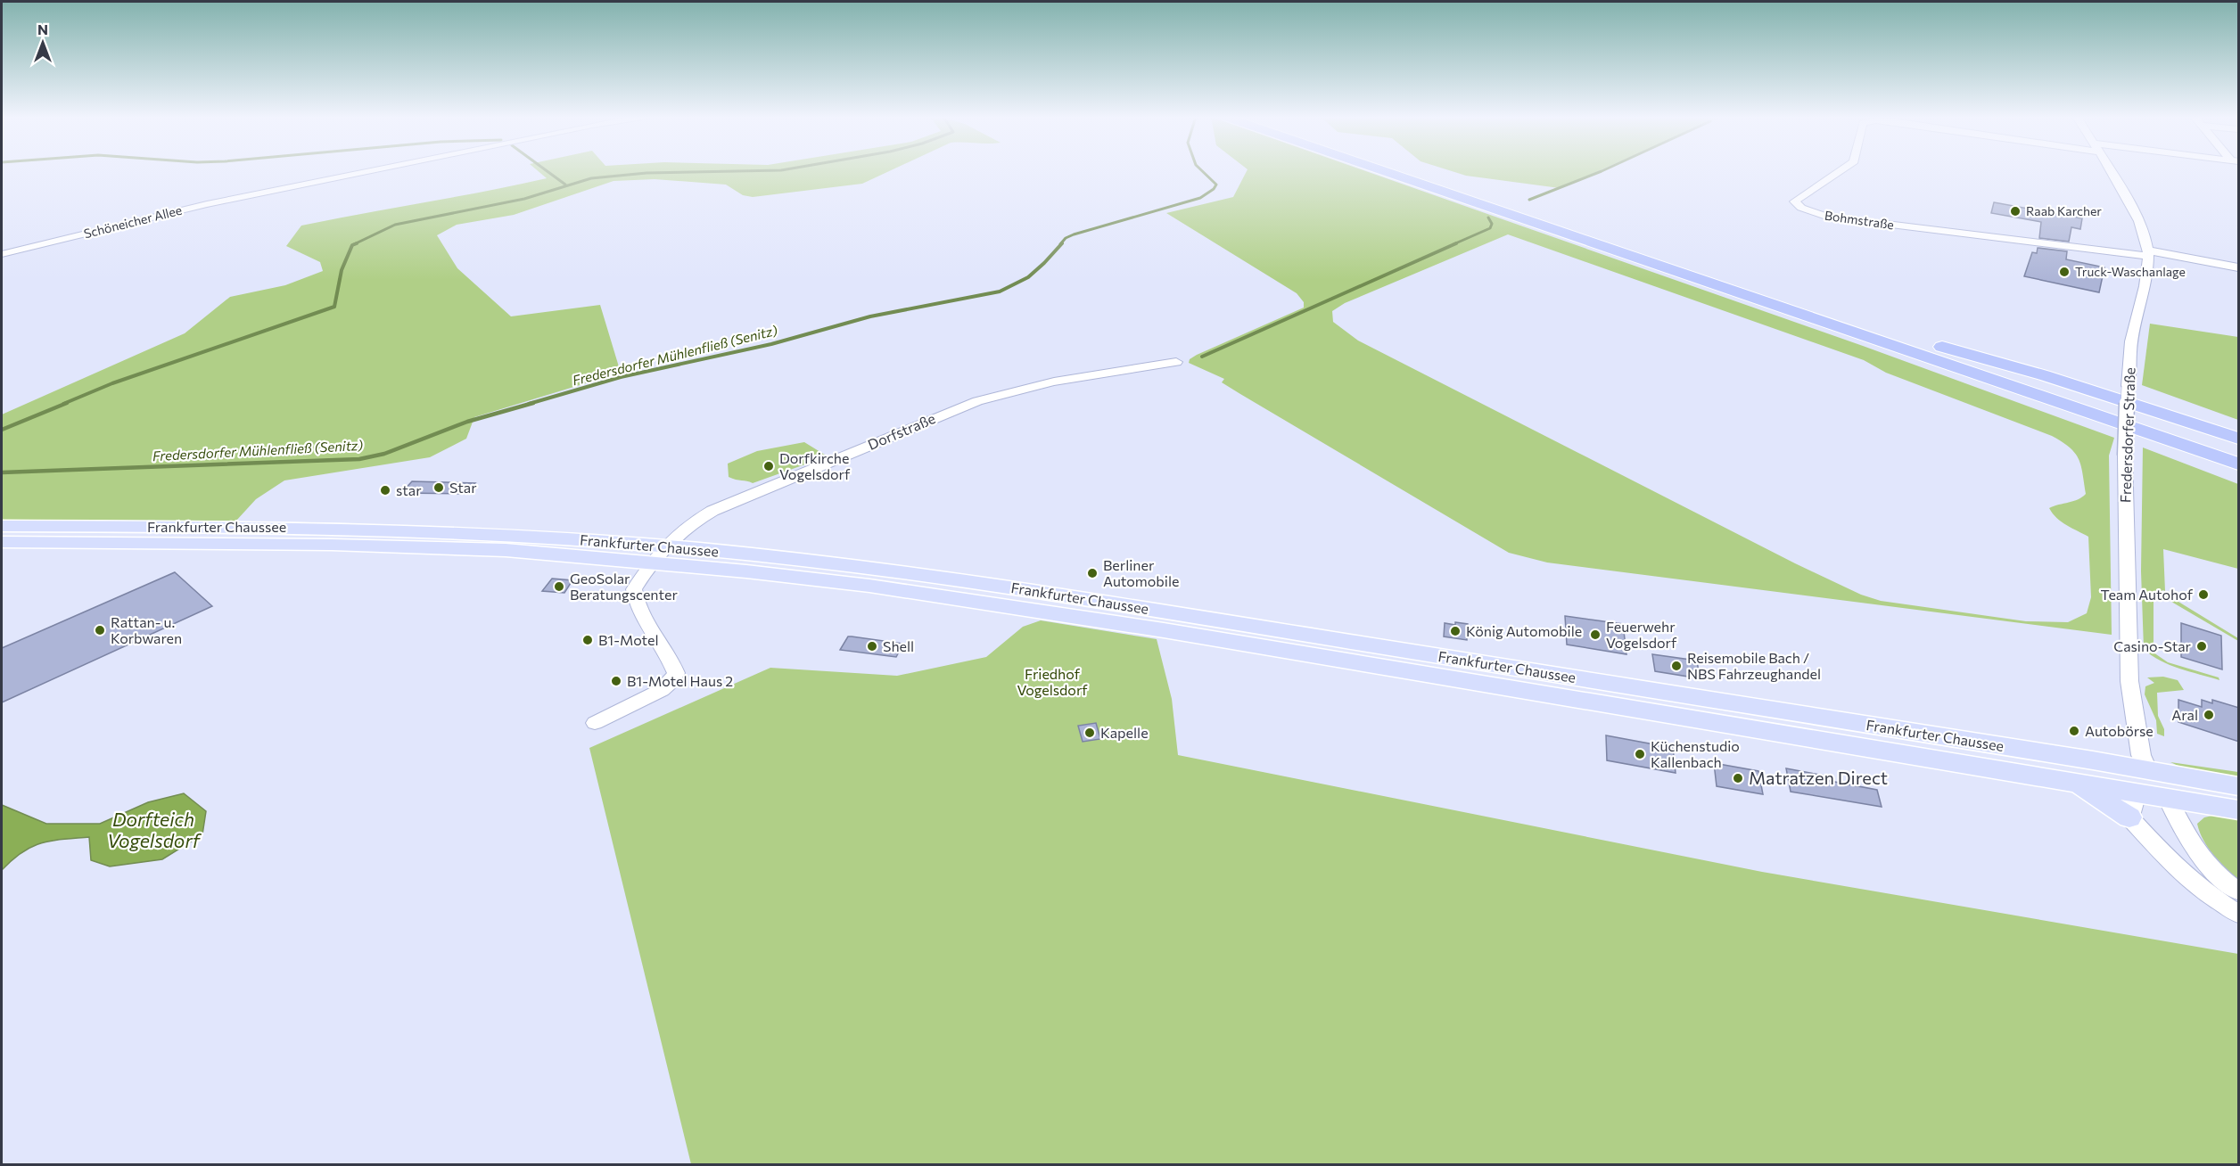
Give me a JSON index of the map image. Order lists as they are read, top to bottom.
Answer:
{
  "streets": {
    "main road": ["Frankfurter Chaussee"],
    "street": [
      "Bohmstraße",
      "Schöneicher Allee",
      "Dorfstraße",
      "Fredersdorfer Straße"
    ]
  },
  "crossings": [
    ["Bohmstraße", "Fredersdorfer Straße"],
    ["Dorfstraße", "Frankfurter Chaussee"],
    ["Fredersdorfer Straße", "Frankfurter Chaussee"]
  ],
  "water": ["Fredersdorfer Mühlenfließ (Senitz)", "Dorfteich Vogelsdorf"],
  "parks": ["Friedhof Vogelsdorf"],
  "places": [
    "Raab Karcher",
    "Truck-Waschanlage",
    "Dorfkirche Vogelsdorf",
    "Star",
    "star",
    "Berliner Automobile",
    "GeoSolar Beratungscenter",
    "Team Autohof",
    "Rattan- u. Korbwaren",
    "König Automobile",
    "Feuerwehr Vogelsdorf",
    "B1-Motel",
    "Shell",
    "Casino-Star",
    "Reisemobile Bach / NBS Fahrzeughandel",
    "B1-Motel Haus 2",
    "Aral",
    "Autobörse",
    "Kapelle",
    "Küchenstudio Kallenbach",
    "Matratzen Direct"
  ],
  "north": "top"
}
